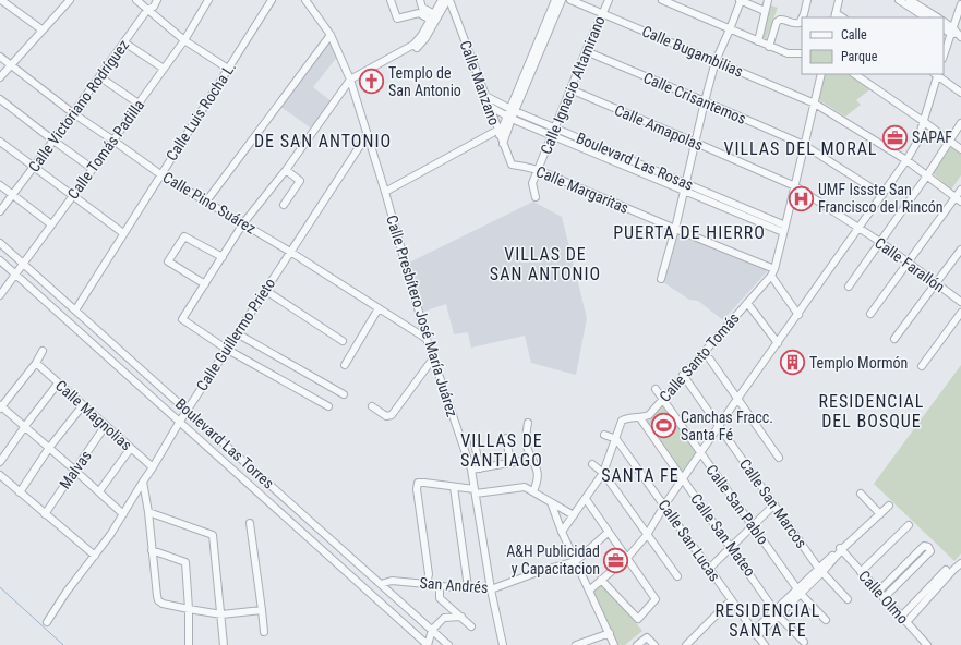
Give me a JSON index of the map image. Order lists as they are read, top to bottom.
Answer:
{
  "streets": {
    "street": [
      "Calle Bugambilias",
      "Calle Manzano",
      "Calle Ignacio Altamirano",
      "Calle Crisantemos",
      "Calle Victoriano Rodríguez",
      "Calle Luis Rocha L.",
      "Calle Amapolas",
      "Calle Tomás Padilla",
      "Boulevard Las Rosas",
      "Calle Margaritas",
      "Calle Pino Suárez",
      "Calle Farallón",
      "Calle Presbítero José María Juárez",
      "Calle Guillermo Prieto",
      "Calle Santo Tomás",
      "Calle Magnolias",
      "Boulevard Las Torres",
      "Malvas",
      "Calle San Marcos",
      "Calle San Pablo",
      "Calle San Mateo",
      "Calle San Lucas",
      "San Andrés",
      "Calle Olmo"
    ]
  },
  "crossings": [
    ["Calle Bugambilias", "Calle Ignacio Altamirano"],
    ["Calle Manzano", "Boulevard Las Rosas"],
    ["Calle Manzano", "Calle Margaritas"],
    ["Calle Ignacio Altamirano", "Calle Crisantemos"],
    ["Calle Ignacio Altamirano", "Calle Amapolas"],
    ["Calle Ignacio Altamirano", "Boulevard Las Rosas"],
    ["Calle Ignacio Altamirano", "Calle Margaritas"],
    ["Calle Victoriano Rodríguez", "Calle Pino Suárez"],
    ["Calle Luis Rocha L.", "Calle Pino Suárez"],
    ["Calle Luis Rocha L.", "Boulevard Las Torres"],
    ["Calle Amapolas", "Calle Farallón"],
    ["Calle Tomás Padilla", "Calle Pino Suárez"],
    ["Calle Tomás Padilla", "Boulevard Las Torres"],
    ["Calle Margaritas", "Calle Santo Tomás"],
    ["Calle Pino Suárez", "Calle Presbítero José María Juárez"],
    ["Calle Pino Suárez", "Calle Guillermo Prieto"],
    ["Calle Presbítero José María Juárez", "Calle Guillermo Prieto"],
    ["Calle Presbítero José María Juárez", "San Andrés"],
    ["Calle Guillermo Prieto", "Calle Magnolias"],
    ["Calle Guillermo Prieto", "Boulevard Las Torres"],
    ["Calle Santo Tomás", "Calle San Marcos"],
    ["Calle Santo Tomás", "Calle San Pablo"],
    ["Calle Santo Tomás", "Calle San Mateo"],
    ["Calle Santo Tomás", "Calle San Lucas"],
    ["Calle Magnolias", "Malvas"],
    ["Boulevard Las Torres", "San Andrés"]
  ],
  "districts": [
    "DE SAN ANTONIO",
    "VILLAS DEL MORAL",
    "PUERTA DE HIERRO",
    "VILLAS DE SAN ANTONIO",
    "RESIDENCIAL DEL BOSQUE",
    "VILLAS DE SANTIAGO",
    "SANTA FE",
    "RESIDENCIAL SANTA FE"
  ],
  "places": {
    "church": ["Templo de San Antonio"],
    "office": ["SAPAF", "A&H Publicidad y Capacitacion"],
    "hospital": ["UMF Issste San Francisco del Rincón"],
    "building": ["Templo Mormón"],
    "sports": ["Canchas Fracc. Santa Fé"]
  },
  "legend": ["Calle", "Parque"]
}
